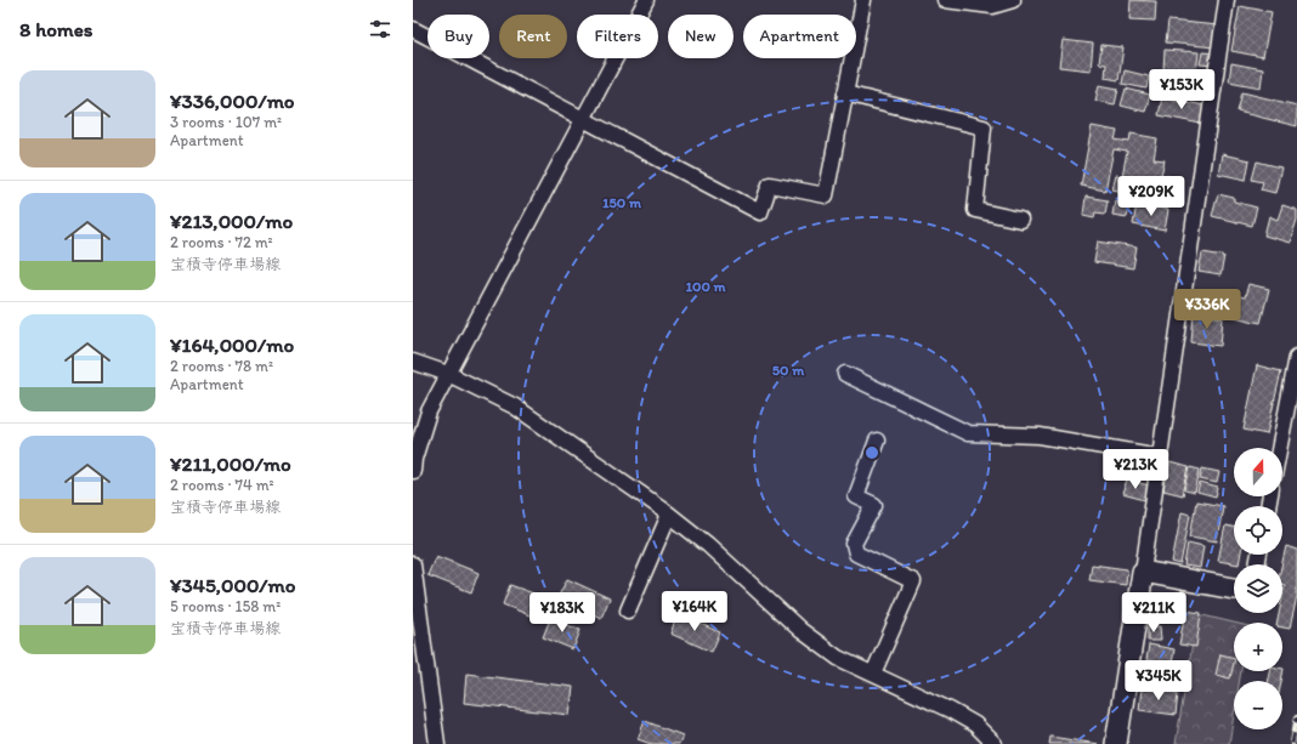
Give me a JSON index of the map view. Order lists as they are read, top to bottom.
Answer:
{
  "north": "top",
  "page": {
    "heading": "8 homes",
    "chip": [
      "Buy",
      "Rent",
      "Filters",
      "New",
      "Apartment"
    ],
    "list": [
      {
        "name": "¥336,000/mo",
        "note": "3 rooms · 107 m² · Apartment"
      },
      {
        "name": "¥213,000/mo",
        "note": "2 rooms · 72 m² · 宝積寺停車場線"
      },
      {
        "name": "¥164,000/mo",
        "note": "2 rooms · 78 m² · Apartment"
      },
      {
        "name": "¥211,000/mo",
        "note": "2 rooms · 74 m² · 宝積寺停車場線"
      },
      {
        "name": "¥345,000/mo",
        "note": "5 rooms · 158 m² · 宝積寺停車場線"
      }
    ],
    "price": [
      "¥153K",
      "¥209K",
      "¥336K",
      "¥213K",
      "¥164K",
      "¥183K",
      "¥211K",
      "¥345K"
    ],
    "map_buttons": ["+", "−"]
  },
  "rings": ["150 m", "100 m", "50 m"]
}
